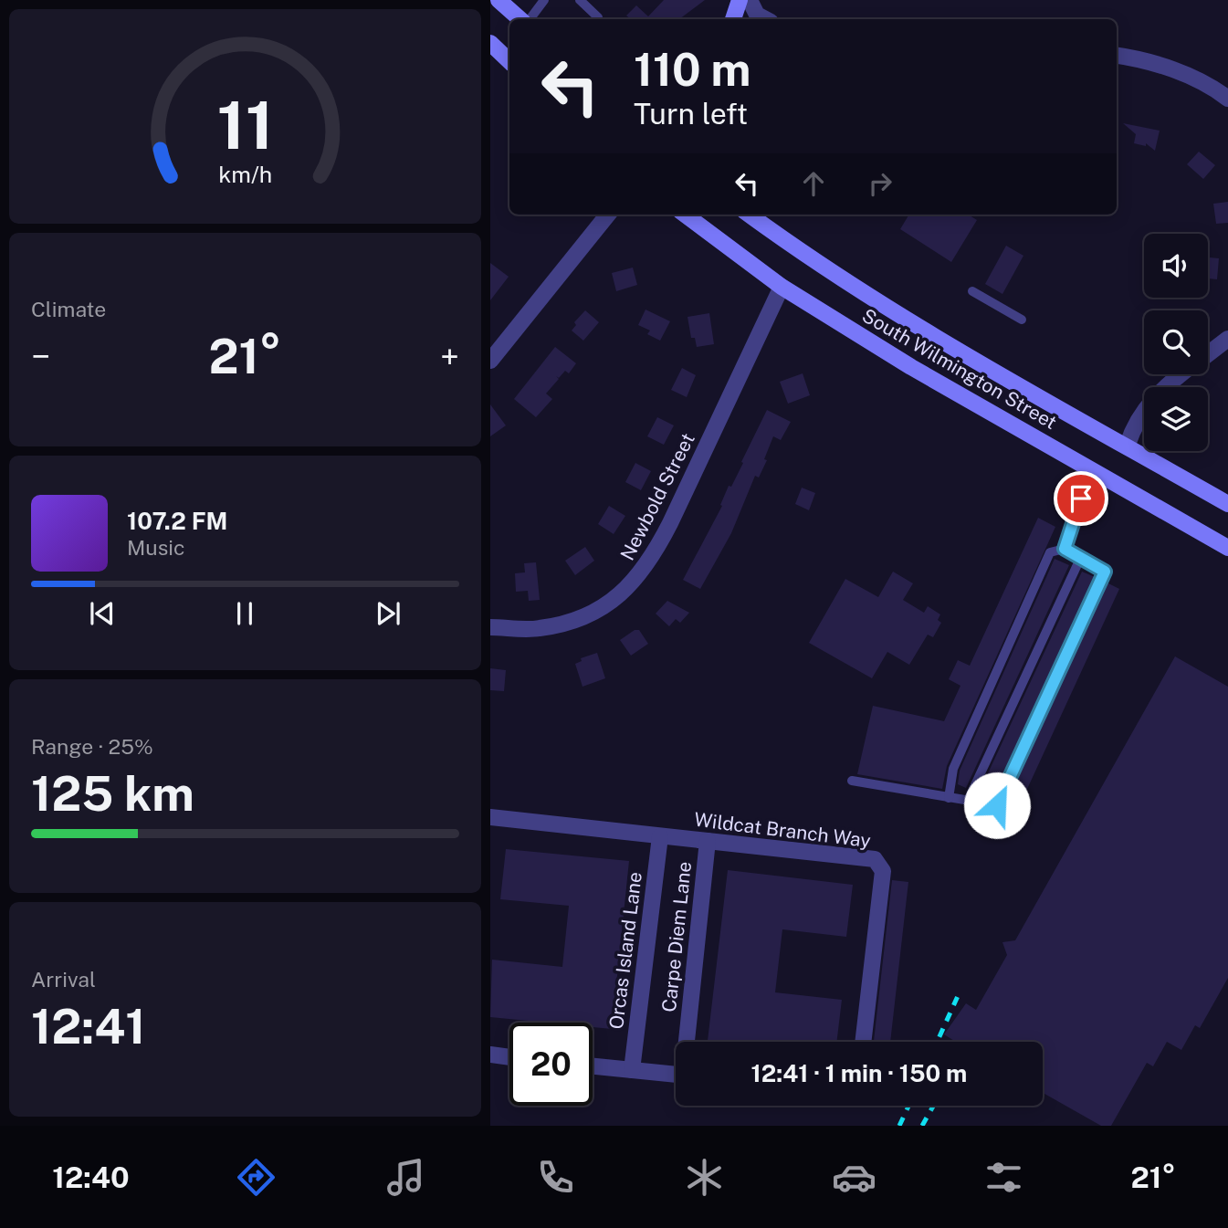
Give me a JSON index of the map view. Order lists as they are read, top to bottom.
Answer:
{
  "streets": {
    "main road": ["South Wilmington Street"],
    "street": [
      "Newbold Street",
      "Wildcat Branch Way",
      "Carpe Diem Lane",
      "Orcas Island Lane"
    ]
  },
  "crossings": [
    ["South Wilmington Street", "Newbold Street"],
    ["Wildcat Branch Way", "Carpe Diem Lane"],
    ["Wildcat Branch Way", "Orcas Island Lane"]
  ],
  "page": {
    "turn": ["110 m", "Turn left"],
    "tile": [
      "Climate",
      ["Range · 25%", "125 km"],
      ["Arrival", "12:41"]
    ],
    "heat": ["−", "21°", "+"],
    "song": ["107.2 FM", "Music"],
    "limit": "20",
    "trip": "12:41 · 1 min · 150 m",
    "tabs": ["12:40", "21°"],
    "gauge": ["11", "km/h"]
  }
}
